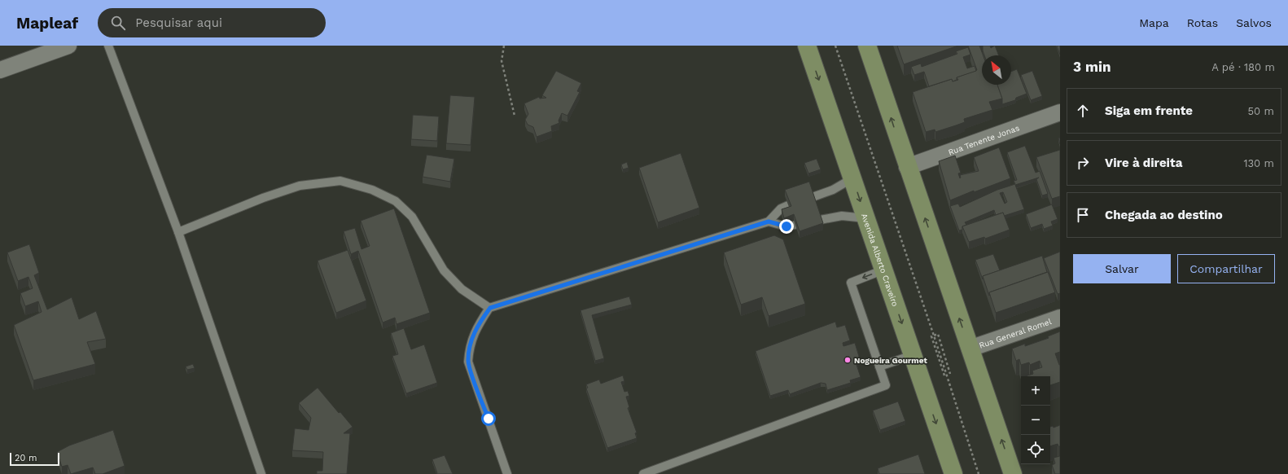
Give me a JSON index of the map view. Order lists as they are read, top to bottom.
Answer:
{
  "streets": {
    "main road": ["Avenida Alberto Craveiro"],
    "street": ["Rua Tenente Jonas", "Rua General Romel"]
  },
  "places": ["Nogueira Gourmet"],
  "scale_bar": "20 m",
  "north": "top left",
  "page": {
    "header": "Mapleaf",
    "search": "Pesquisar aqui",
    "nav": ["Mapa", "Rotas", "Salvos"],
    "heading": ["3 min", "A pé · 180 m"],
    "list": [
      ["Siga em frente", "50 m"],
      ["Vire à direita", "130 m"],
      "Chegada ao destino"
    ],
    "buttons": ["Salvar", "Compartilhar"],
    "map_buttons": ["+", "−"],
    "scale": "20 m"
  }
}
